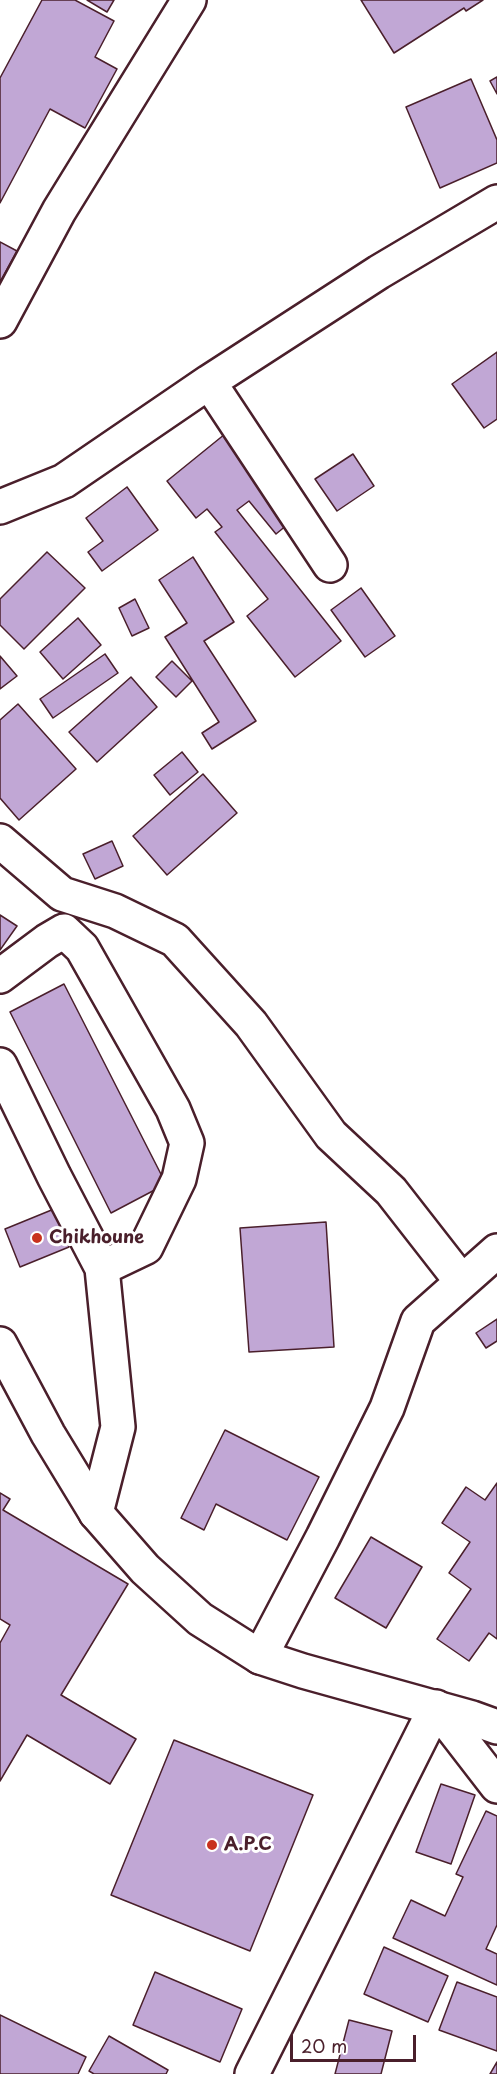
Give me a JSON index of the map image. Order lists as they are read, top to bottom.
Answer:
{
  "places": ["Chikhoune", "A.P.C"],
  "scale_bar": "20 m"
}
